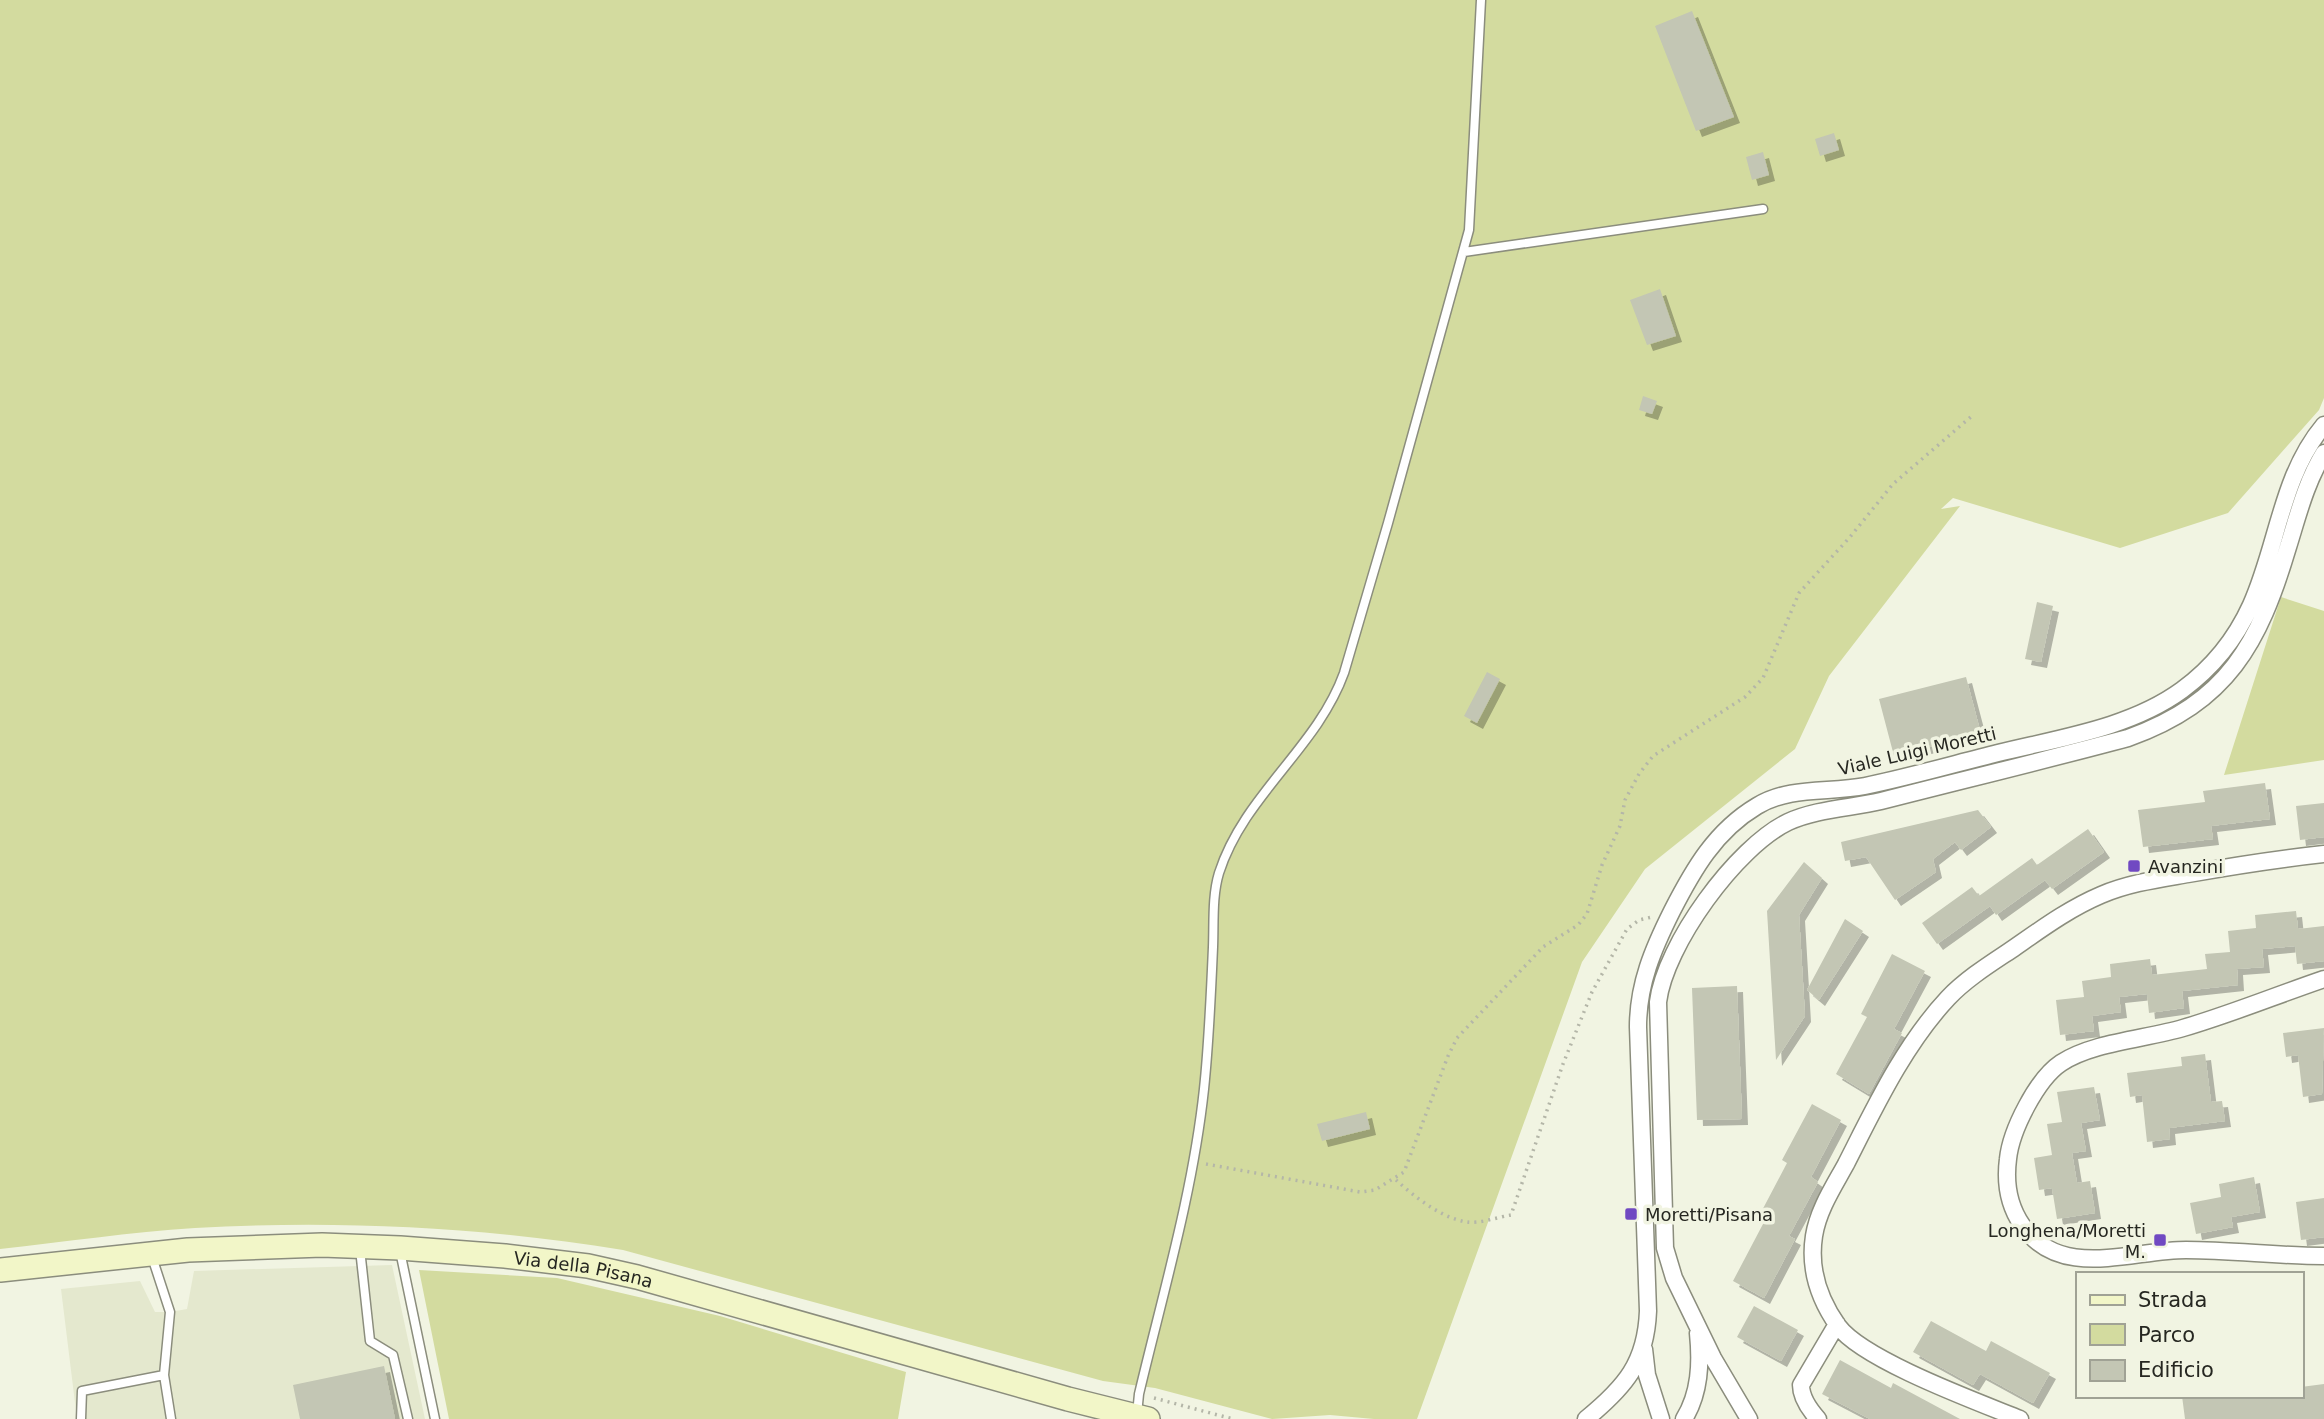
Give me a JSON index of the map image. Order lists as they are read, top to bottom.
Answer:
{
  "streets": {
    "main road": ["Via della Pisana"],
    "street": ["Viale Luigi Moretti"]
  },
  "places": {
    "transit": ["Avanzini", "Moretti/Pisana", "Longhena/Moretti M."]
  },
  "legend": ["Strada", "Parco", "Edificio"]
}
